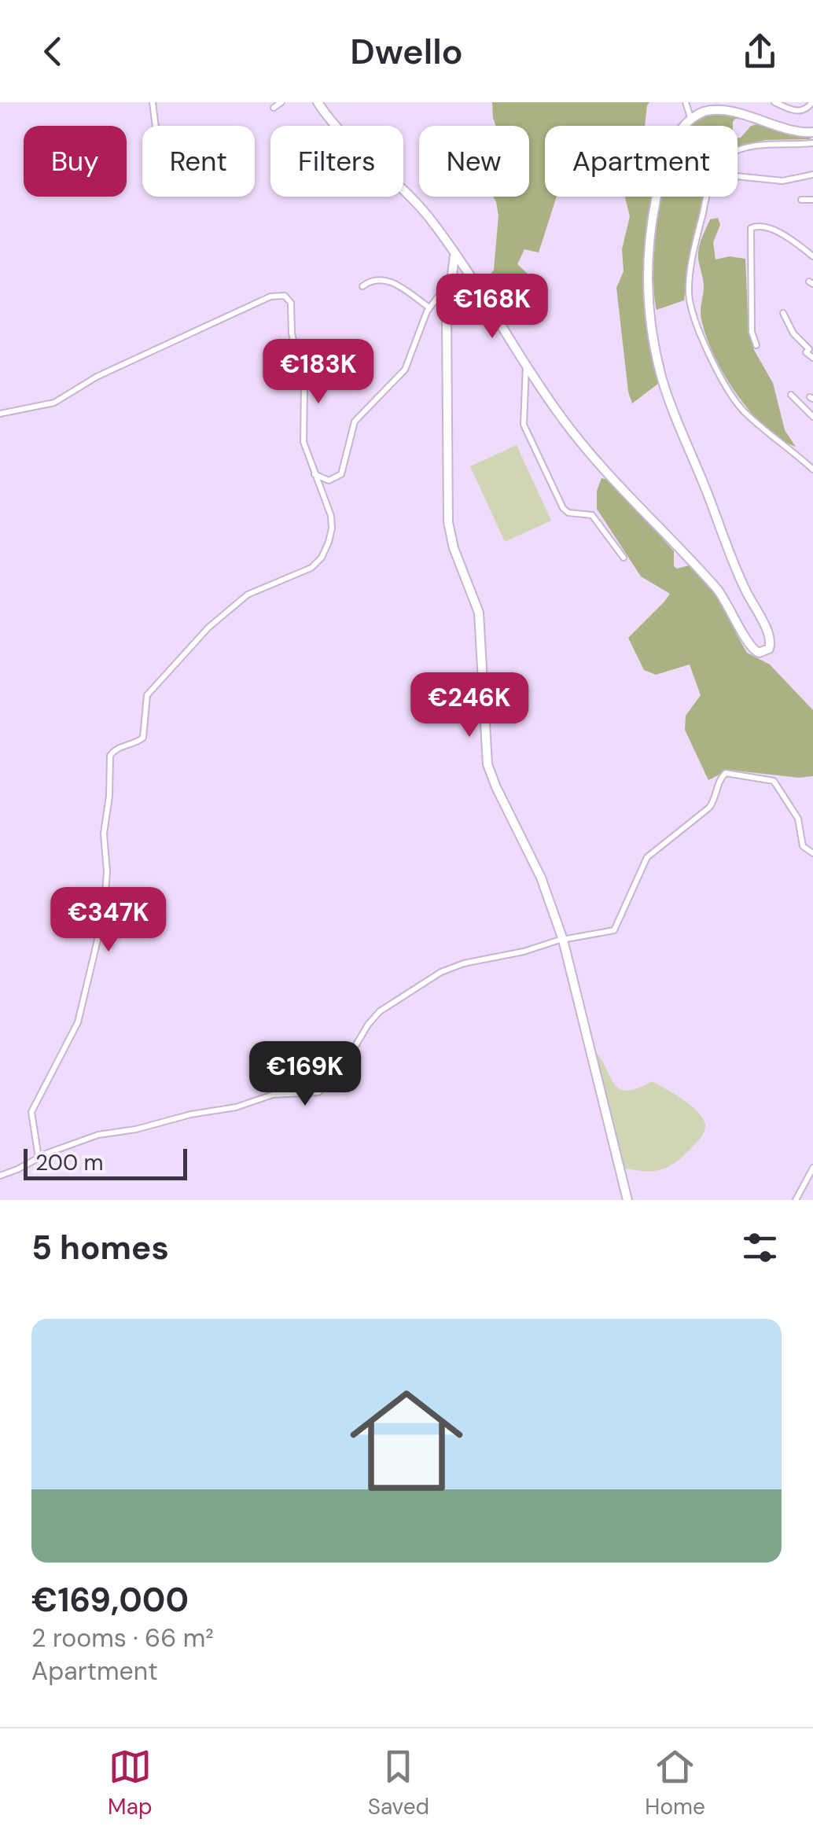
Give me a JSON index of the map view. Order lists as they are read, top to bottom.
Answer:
{
  "scale_bar": "200 m",
  "page": {
    "header": "Dwello",
    "chip": [
      "Buy",
      "Rent",
      "Filters",
      "New",
      "Apartment"
    ],
    "price": [
      "€168K",
      "€183K",
      "€246K",
      "€347K",
      "€169K"
    ],
    "scale": "200 m",
    "heading": "5 homes",
    "list": [
      {
        "name": "€169,000",
        "note": "2 rooms · 66 m² · Apartment"
      }
    ],
    "tabs": ["Map", "Saved", "Home"]
  }
}
